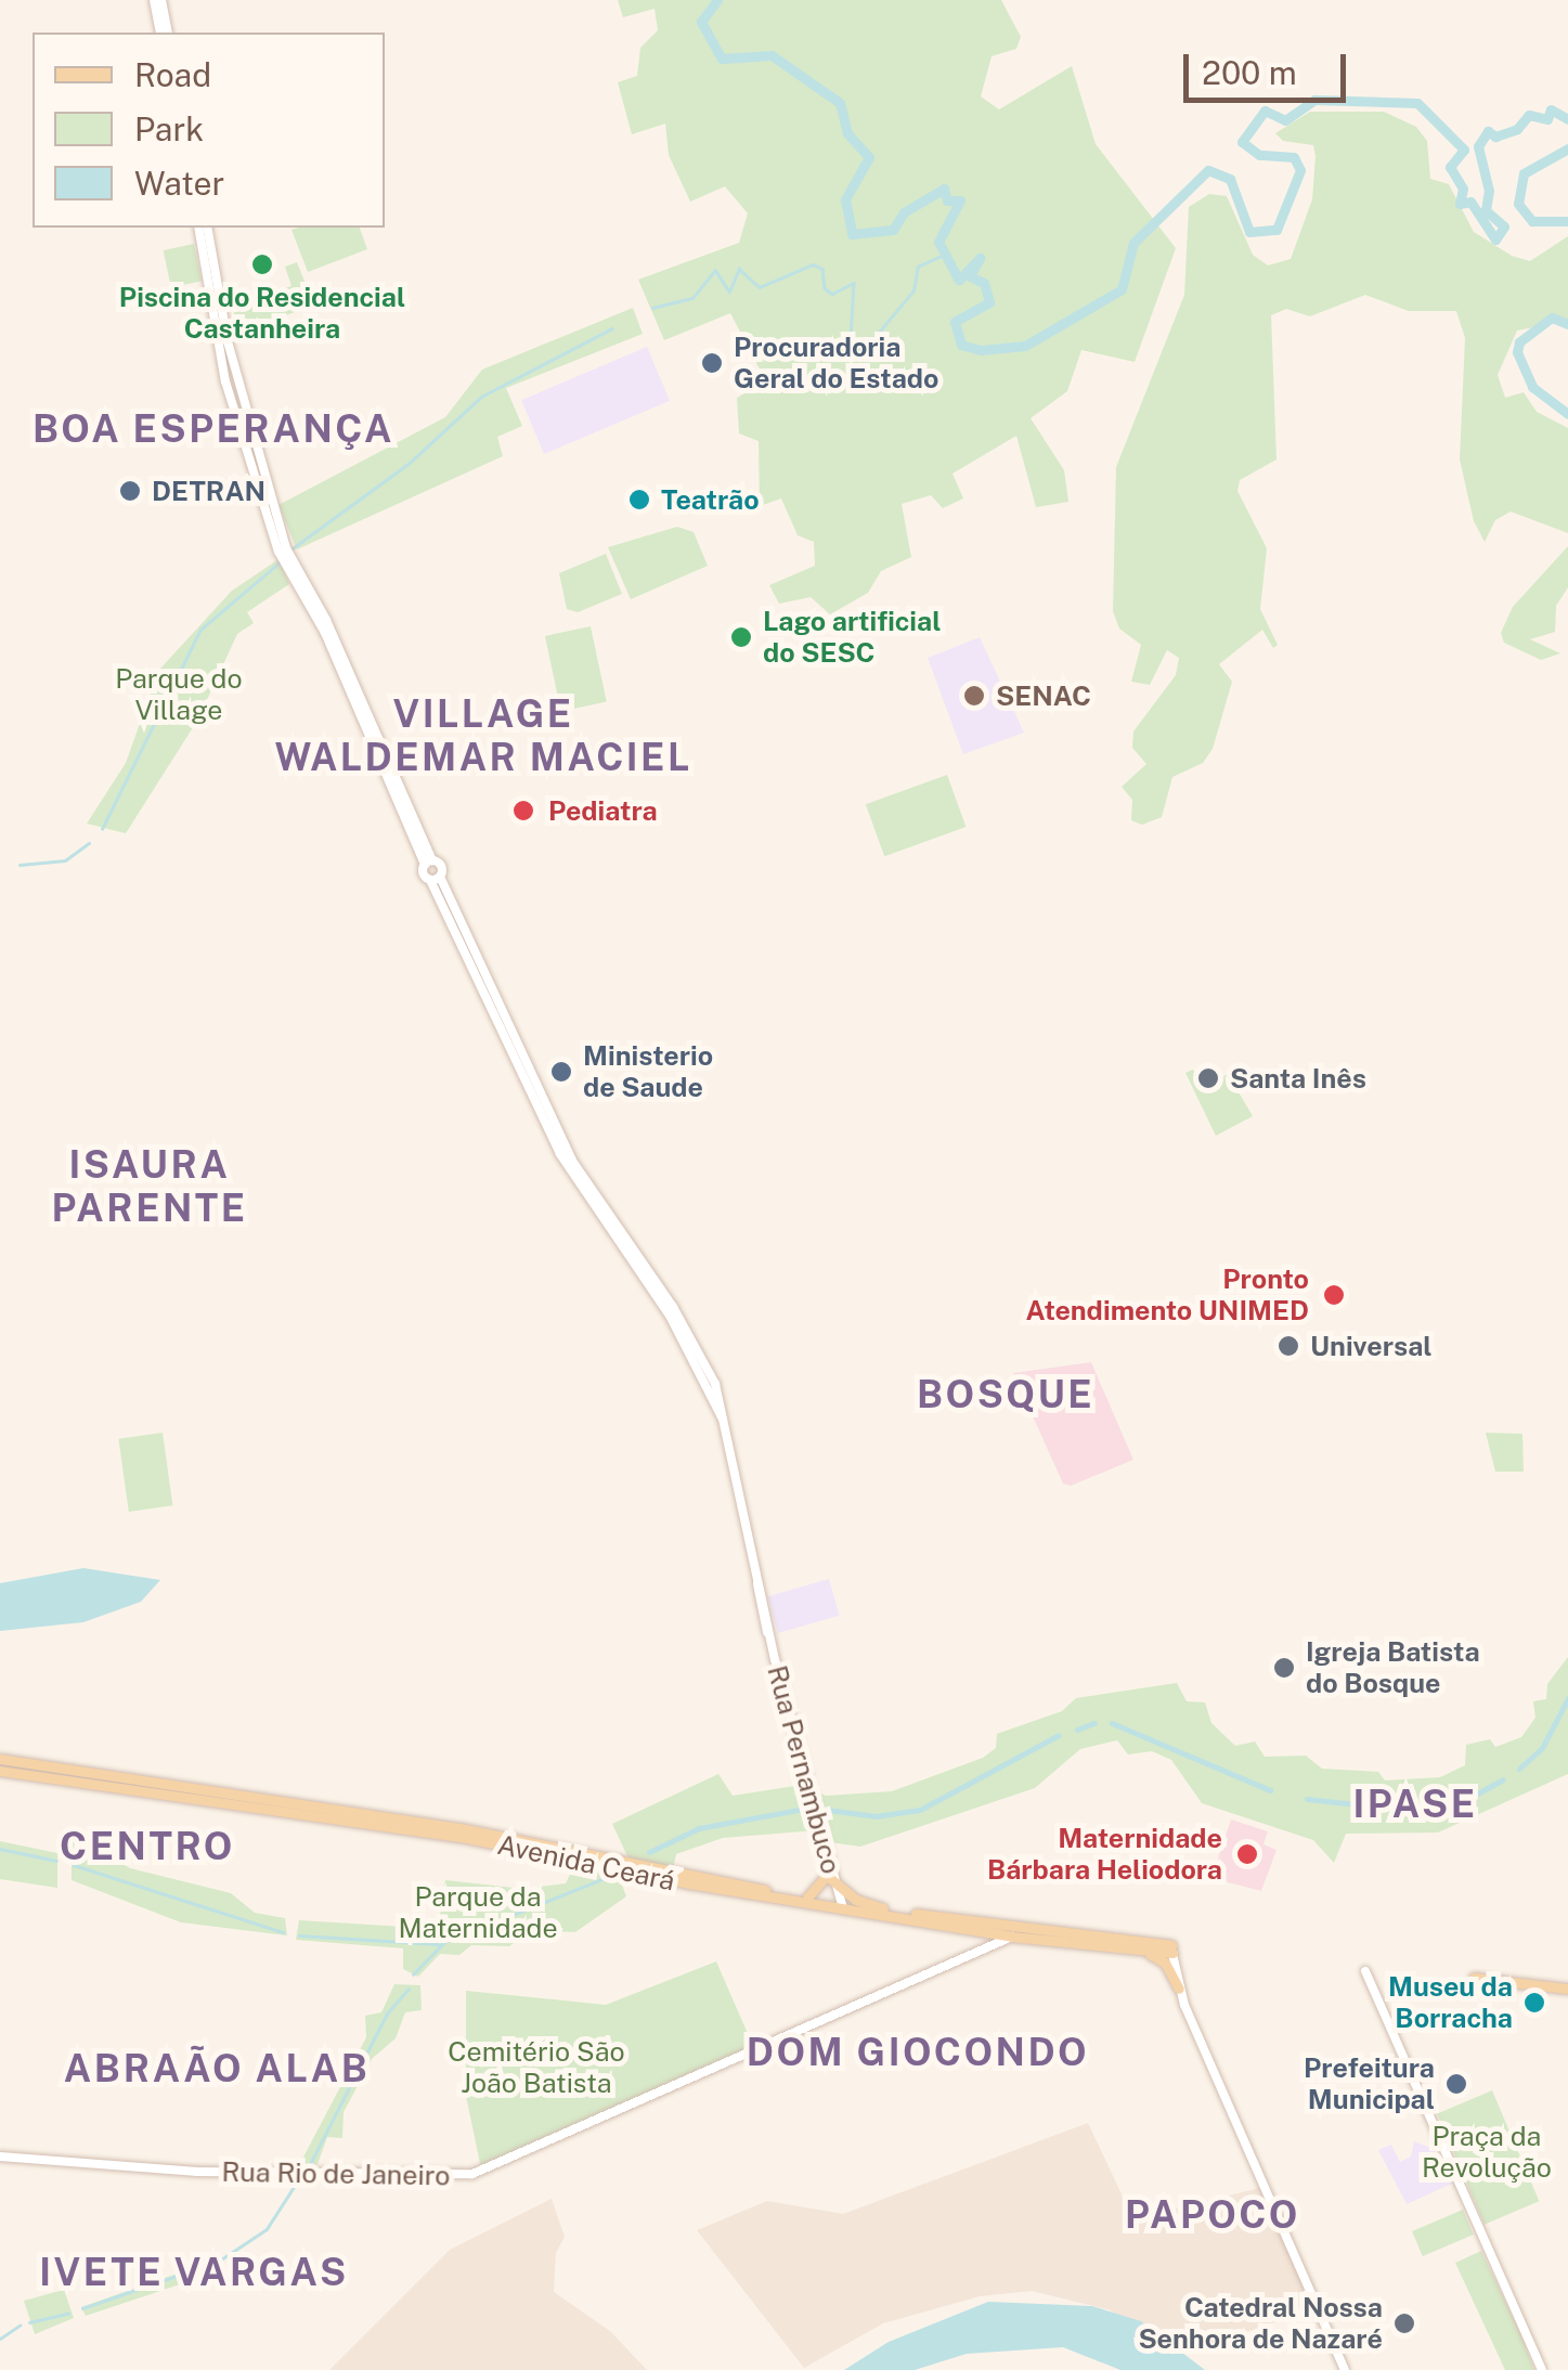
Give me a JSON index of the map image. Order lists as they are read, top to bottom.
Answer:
{
  "streets": {
    "main road": ["Rua Pernambuco", "Avenida Ceará", "Rua Rio de Janeiro"]
  },
  "crossings": [
    ["Rua Pernambuco", "Avenida Ceará"],
    ["Avenida Ceará", "Rua Rio de Janeiro"]
  ],
  "districts": [
    "BOA ESPERANÇA",
    "VILLAGE WALDEMAR MACIEL",
    "ISAURA PARENTE",
    "BOSQUE",
    "IPASE",
    "CENTRO",
    "DOM GIOCONDO",
    "ABRAÃO ALAB",
    "PAPOCO",
    "IVETE VARGAS"
  ],
  "parks": [
    "Parque do Village",
    "Parque da Maternidade",
    "Cemitério São João Batista",
    "Praça da Revolução"
  ],
  "places": [
    "Piscina do Residencial Castanheira",
    "Procuradoria Geral do Estado",
    "DETRAN",
    "Teatrão",
    "Lago artificial do SESC",
    "SENAC",
    "Pediatra",
    "Ministerio de Saude",
    "Santa Inês",
    "Pronto Atendimento UNIMED",
    "Universal",
    "Igreja Batista do Bosque",
    "Maternidade Bárbara Heliodora",
    "Museu da Borracha",
    "Prefeitura Municipal",
    "Catedral Nossa Senhora de Nazaré"
  ],
  "legend": ["Road", "Park", "Water"],
  "scale_bar": "200 m"
}
